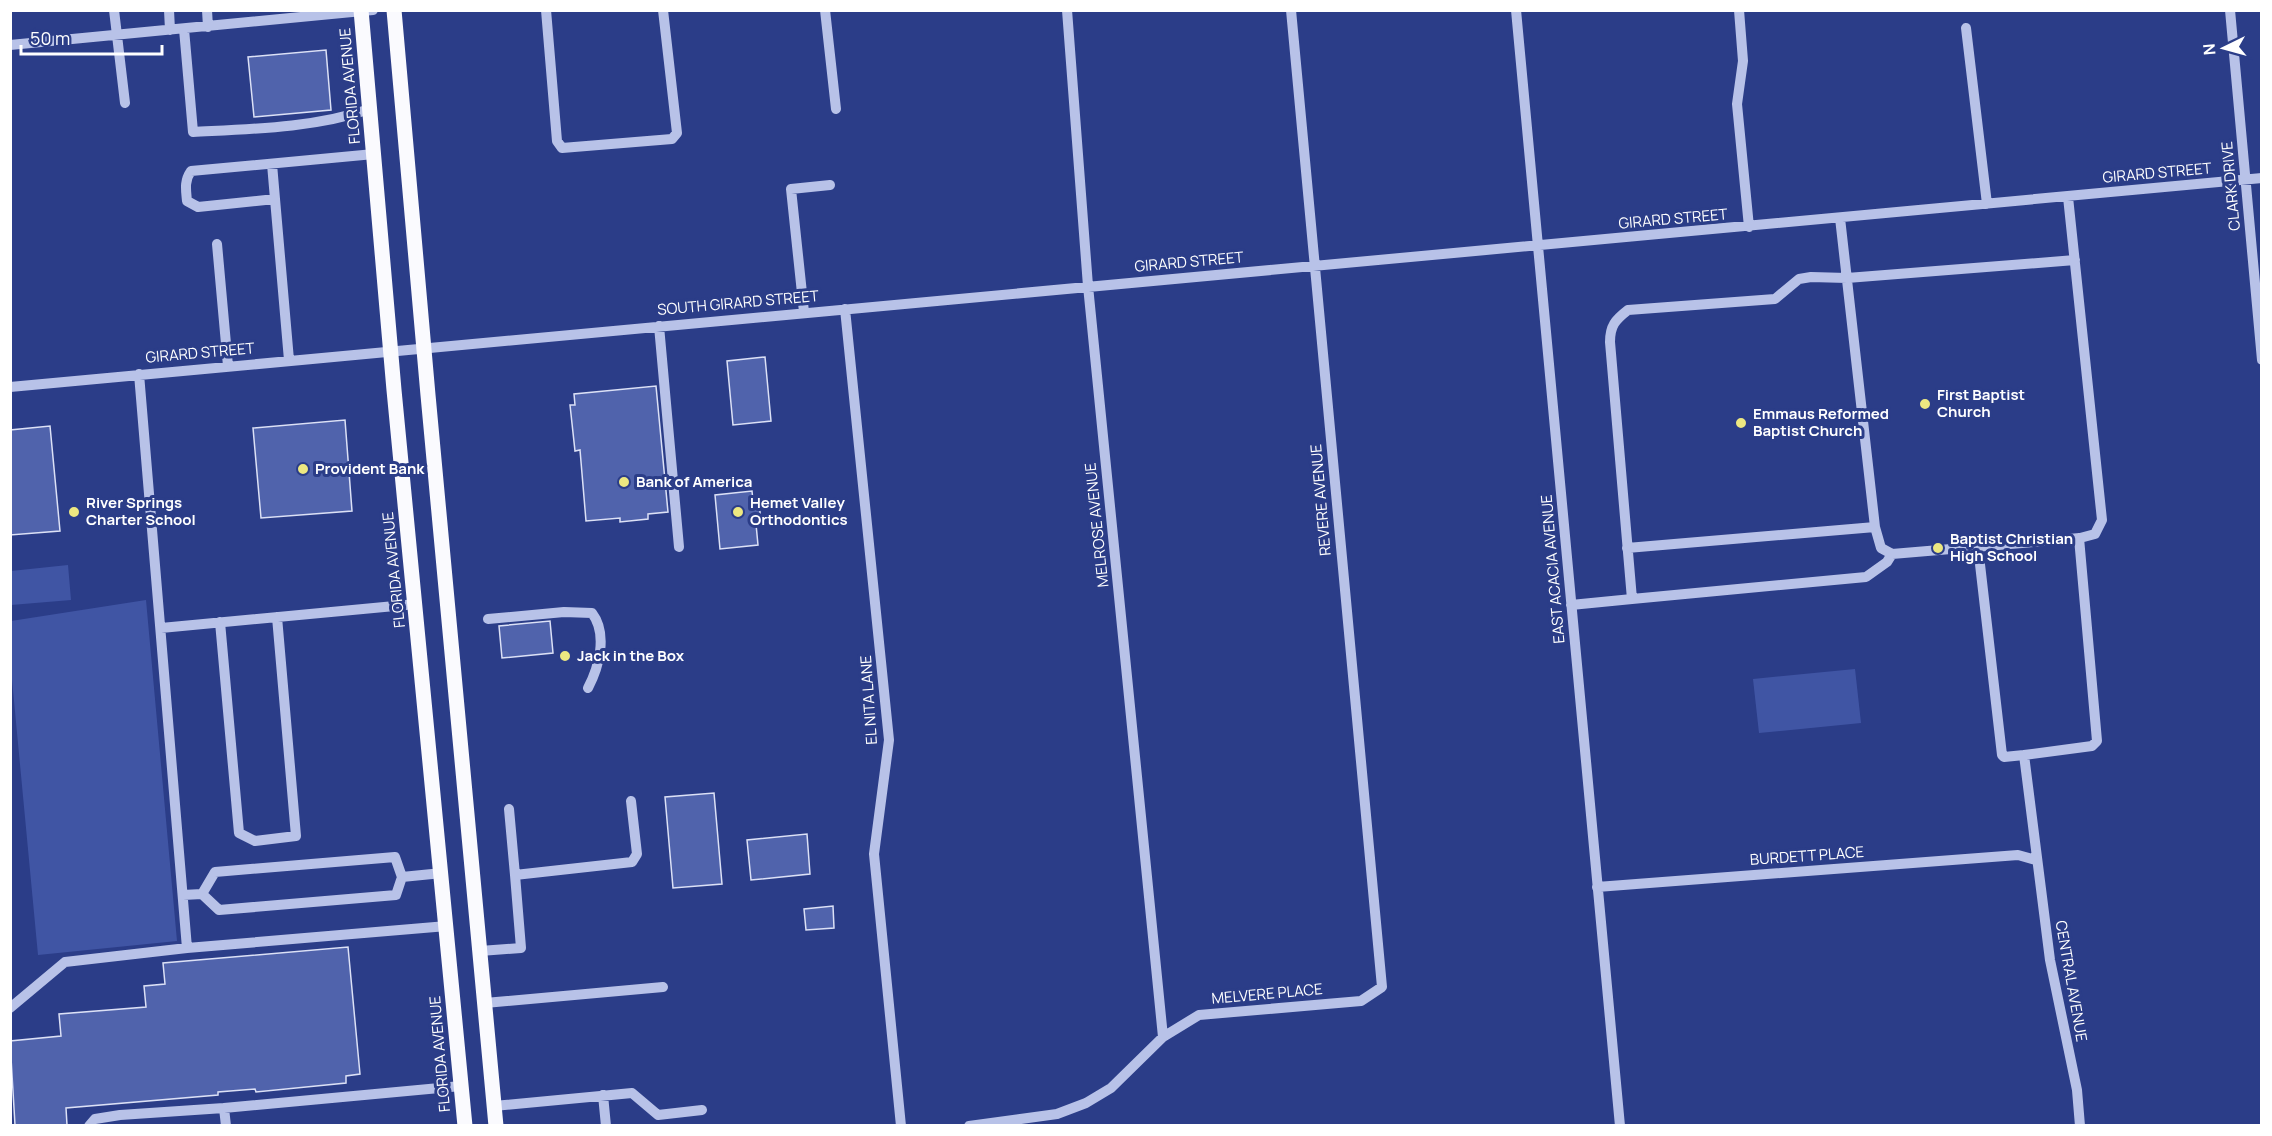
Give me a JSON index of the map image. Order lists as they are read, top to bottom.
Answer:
{
  "streets": {
    "main road": ["FLORIDA AVENUE"],
    "street": [
      "GIRARD STREET",
      "CLARK DRIVE",
      "SOUTH GIRARD STREET",
      "REVERE AVENUE",
      "MELROSE AVENUE",
      "EAST ACACIA AVENUE",
      "EL NITA LANE",
      "BURDETT PLACE",
      "CENTRAL AVENUE",
      "MELVERE PLACE"
    ]
  },
  "crossings": [
    ["FLORIDA AVENUE", "GIRARD STREET"],
    ["FLORIDA AVENUE", "SOUTH GIRARD STREET"],
    ["GIRARD STREET", "CLARK DRIVE"],
    ["GIRARD STREET", "SOUTH GIRARD STREET"],
    ["GIRARD STREET", "REVERE AVENUE"],
    ["GIRARD STREET", "MELROSE AVENUE"],
    ["GIRARD STREET", "EAST ACACIA AVENUE"],
    ["SOUTH GIRARD STREET", "MELROSE AVENUE"],
    ["SOUTH GIRARD STREET", "EL NITA LANE"],
    ["REVERE AVENUE", "MELVERE PLACE"],
    ["MELROSE AVENUE", "MELVERE PLACE"],
    ["EAST ACACIA AVENUE", "BURDETT PLACE"],
    ["BURDETT PLACE", "CENTRAL AVENUE"]
  ],
  "places": [
    "First Baptist Church",
    "Emmaus Reformed Baptist Church",
    "Provident Bank",
    "Bank of America",
    "River Springs Charter School",
    "Hemet Valley Orthodontics",
    "Baptist Christian High School",
    "Jack in the Box"
  ],
  "scale_bar": "50 m",
  "north": "left"
}
